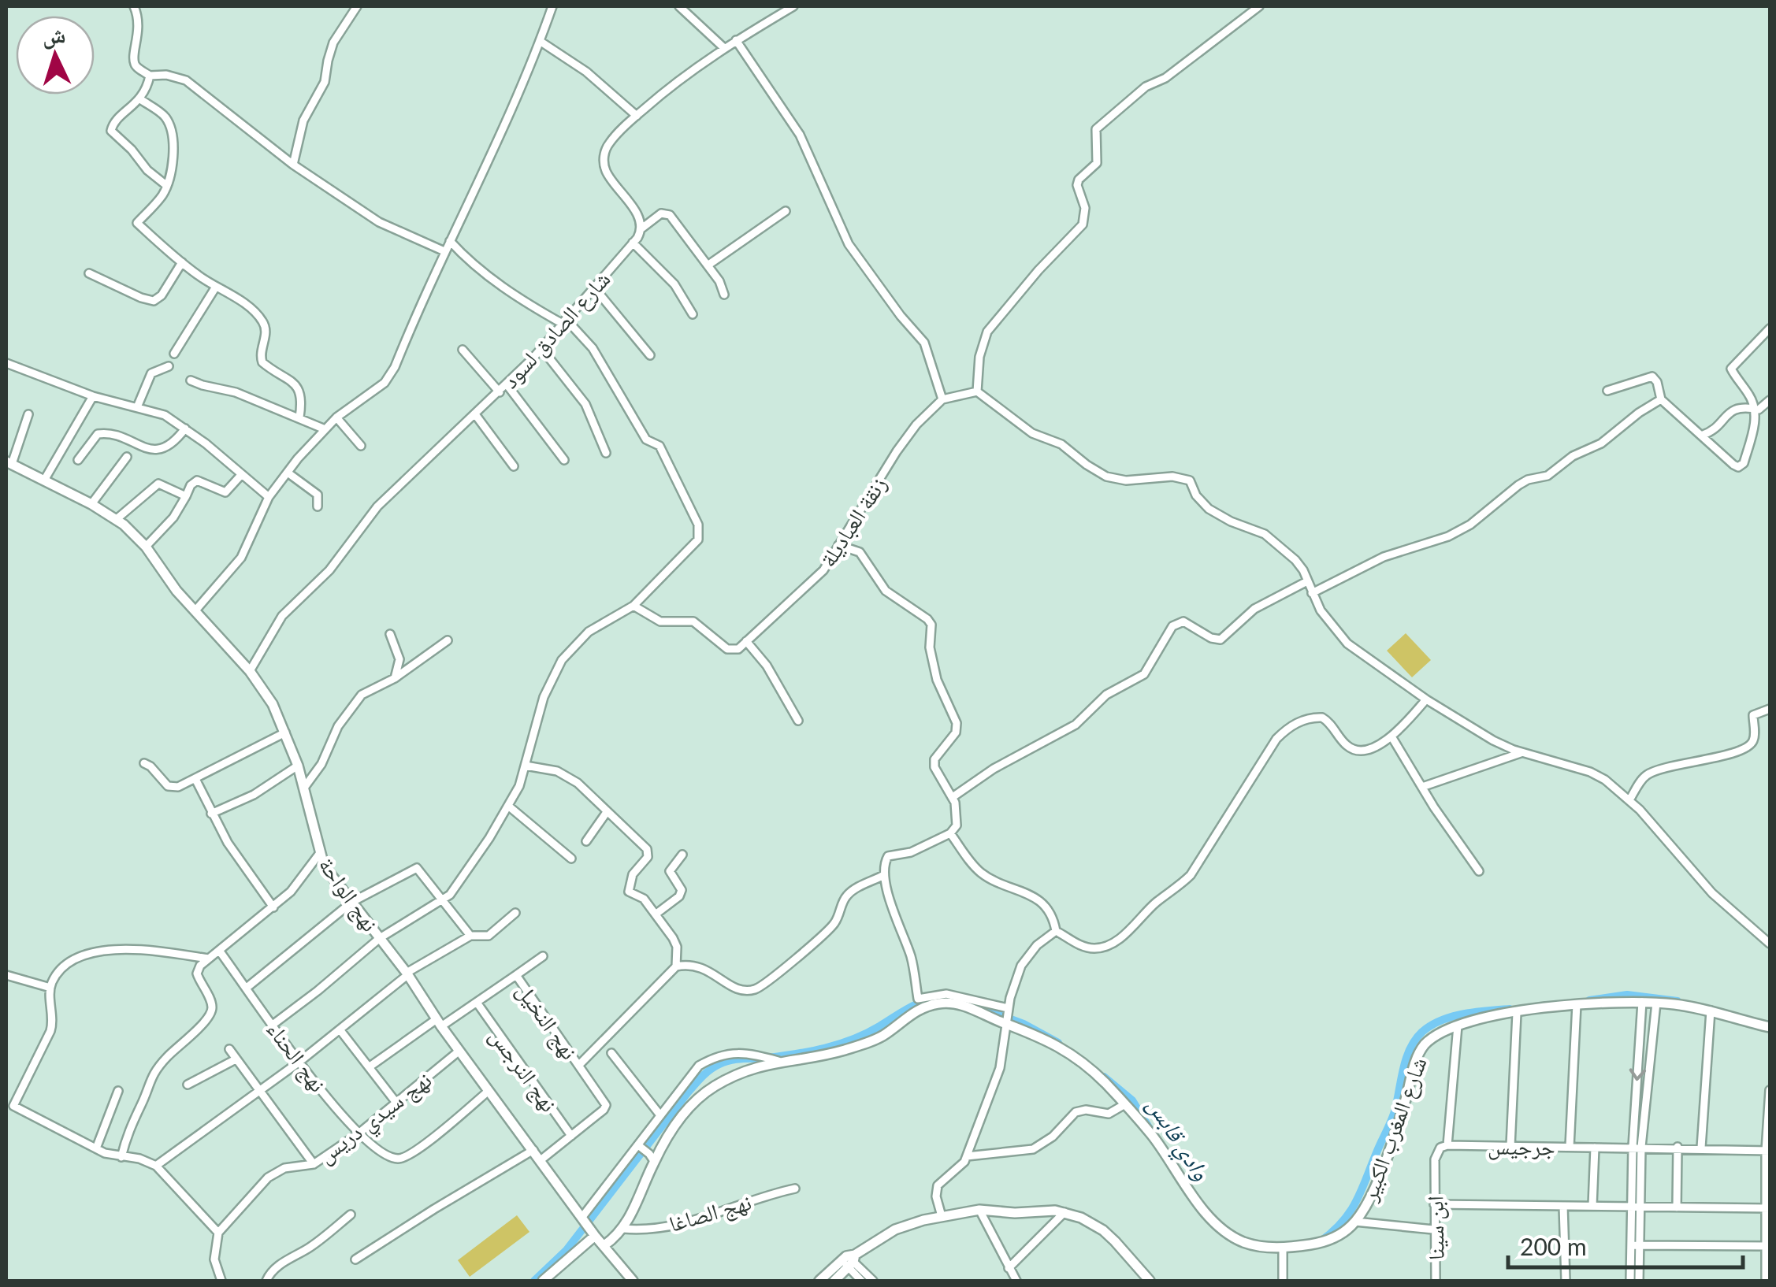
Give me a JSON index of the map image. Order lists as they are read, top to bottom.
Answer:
{
  "streets": {
    "street": [
      "شارع الصادق لسود",
      "زنقة العباديلة",
      "نهج الواحة",
      "نهج النخيل",
      "نهج الحناء",
      "نهج النرجس",
      "نهج سيدي دريس",
      "شارع المغرب الكبير",
      "جرجيس",
      "نهج الصاغا",
      "ابن سينا"
    ]
  },
  "crossings": [
    ["شارع الصادق لسود", "نهج الواحة"],
    ["نهج الواحة", "نهج النخيل"],
    ["نهج الواحة", "نهج الحناء"],
    ["نهج الواحة", "نهج سيدي دريس"],
    ["نهج الواحة", "شارع المغرب الكبير"],
    ["نهج النخيل", "نهج النرجس"],
    ["نهج الحناء", "نهج سيدي دريس"],
    ["شارع المغرب الكبير", "نهج الصاغا"],
    ["جرجيس", "ابن سينا"]
  ],
  "water": ["وادي قابس"],
  "scale_bar": "200 m",
  "north": "top"
}
